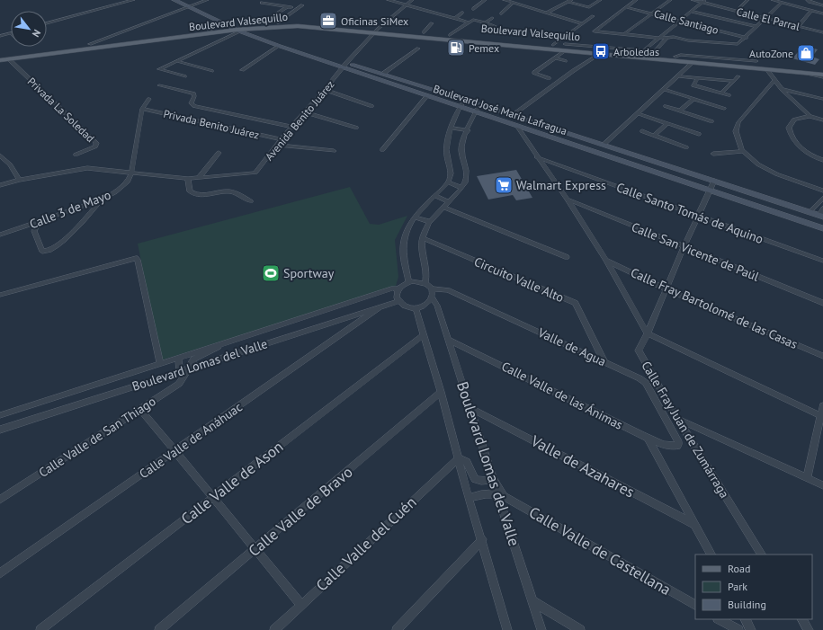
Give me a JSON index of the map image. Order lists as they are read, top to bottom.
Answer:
{
  "streets": {
    "main road": ["Boulevard Valsequillo", "Boulevard José María Lafragua"],
    "street": [
      "Calle El Parral",
      "Calle Santiago",
      "Privada La Soledad",
      "Avenida Benito Juárez",
      "Privada Benito Juárez",
      "Calle 3 de Mayo",
      "Calle Santo Tomás de Aquino",
      "Calle San Vicente de Paúl",
      "Circuito Valle Alto",
      "Calle Fray Bartolomé de las Casas",
      "Valle de Agua",
      "Boulevard Lomas del Valle",
      "Calle Valle de las Ánimas",
      "Calle Fray Juan de Zumárraga",
      "Calle Valle de San Thiago",
      "Calle Valle de Anáhuac",
      "Valle de Azahares",
      "Calle Valle de Ason",
      "Calle Valle de Bravo",
      "Calle Valle del Cuén",
      "Calle Valle de Castellana"
    ]
  },
  "crossings": [
    ["Boulevard Valsequillo", "Privada La Soledad"],
    ["Boulevard Valsequillo", "Boulevard José María Lafragua"],
    ["Boulevard Valsequillo", "Avenida Benito Juárez"],
    ["Boulevard José María Lafragua", "Avenida Benito Juárez"],
    ["Boulevard José María Lafragua", "Calle Fray Juan de Zumárraga"],
    ["Avenida Benito Juárez", "Privada Benito Juárez"],
    ["Calle Santo Tomás de Aquino", "Calle Fray Juan de Zumárraga"],
    ["Calle San Vicente de Paúl", "Calle Fray Juan de Zumárraga"],
    ["Circuito Valle Alto", "Valle de Agua"],
    ["Calle Fray Bartolomé de las Casas", "Calle Fray Juan de Zumárraga"],
    ["Valle de Agua", "Boulevard Lomas del Valle"],
    ["Valle de Agua", "Calle Valle de las Ánimas"],
    ["Boulevard Lomas del Valle", "Calle Valle de las Ánimas"],
    ["Boulevard Lomas del Valle", "Calle Valle de San Thiago"],
    ["Boulevard Lomas del Valle", "Calle Valle de Anáhuac"],
    ["Boulevard Lomas del Valle", "Valle de Azahares"],
    ["Boulevard Lomas del Valle", "Calle Valle de Ason"],
    ["Boulevard Lomas del Valle", "Calle Valle de Bravo"],
    ["Boulevard Lomas del Valle", "Calle Valle del Cuén"],
    ["Boulevard Lomas del Valle", "Calle Valle de Castellana"]
  ],
  "places": {
    "office": ["Oficinas SiMex"],
    "fuel station": ["Pemex"],
    "bus stop": ["Arboledas"],
    "shop": ["AutoZone"],
    "supermarket": ["Walmart Express"],
    "sports": ["Sportway"]
  },
  "legend": ["Road", "Park", "Building"],
  "north": "bottom right"
}
